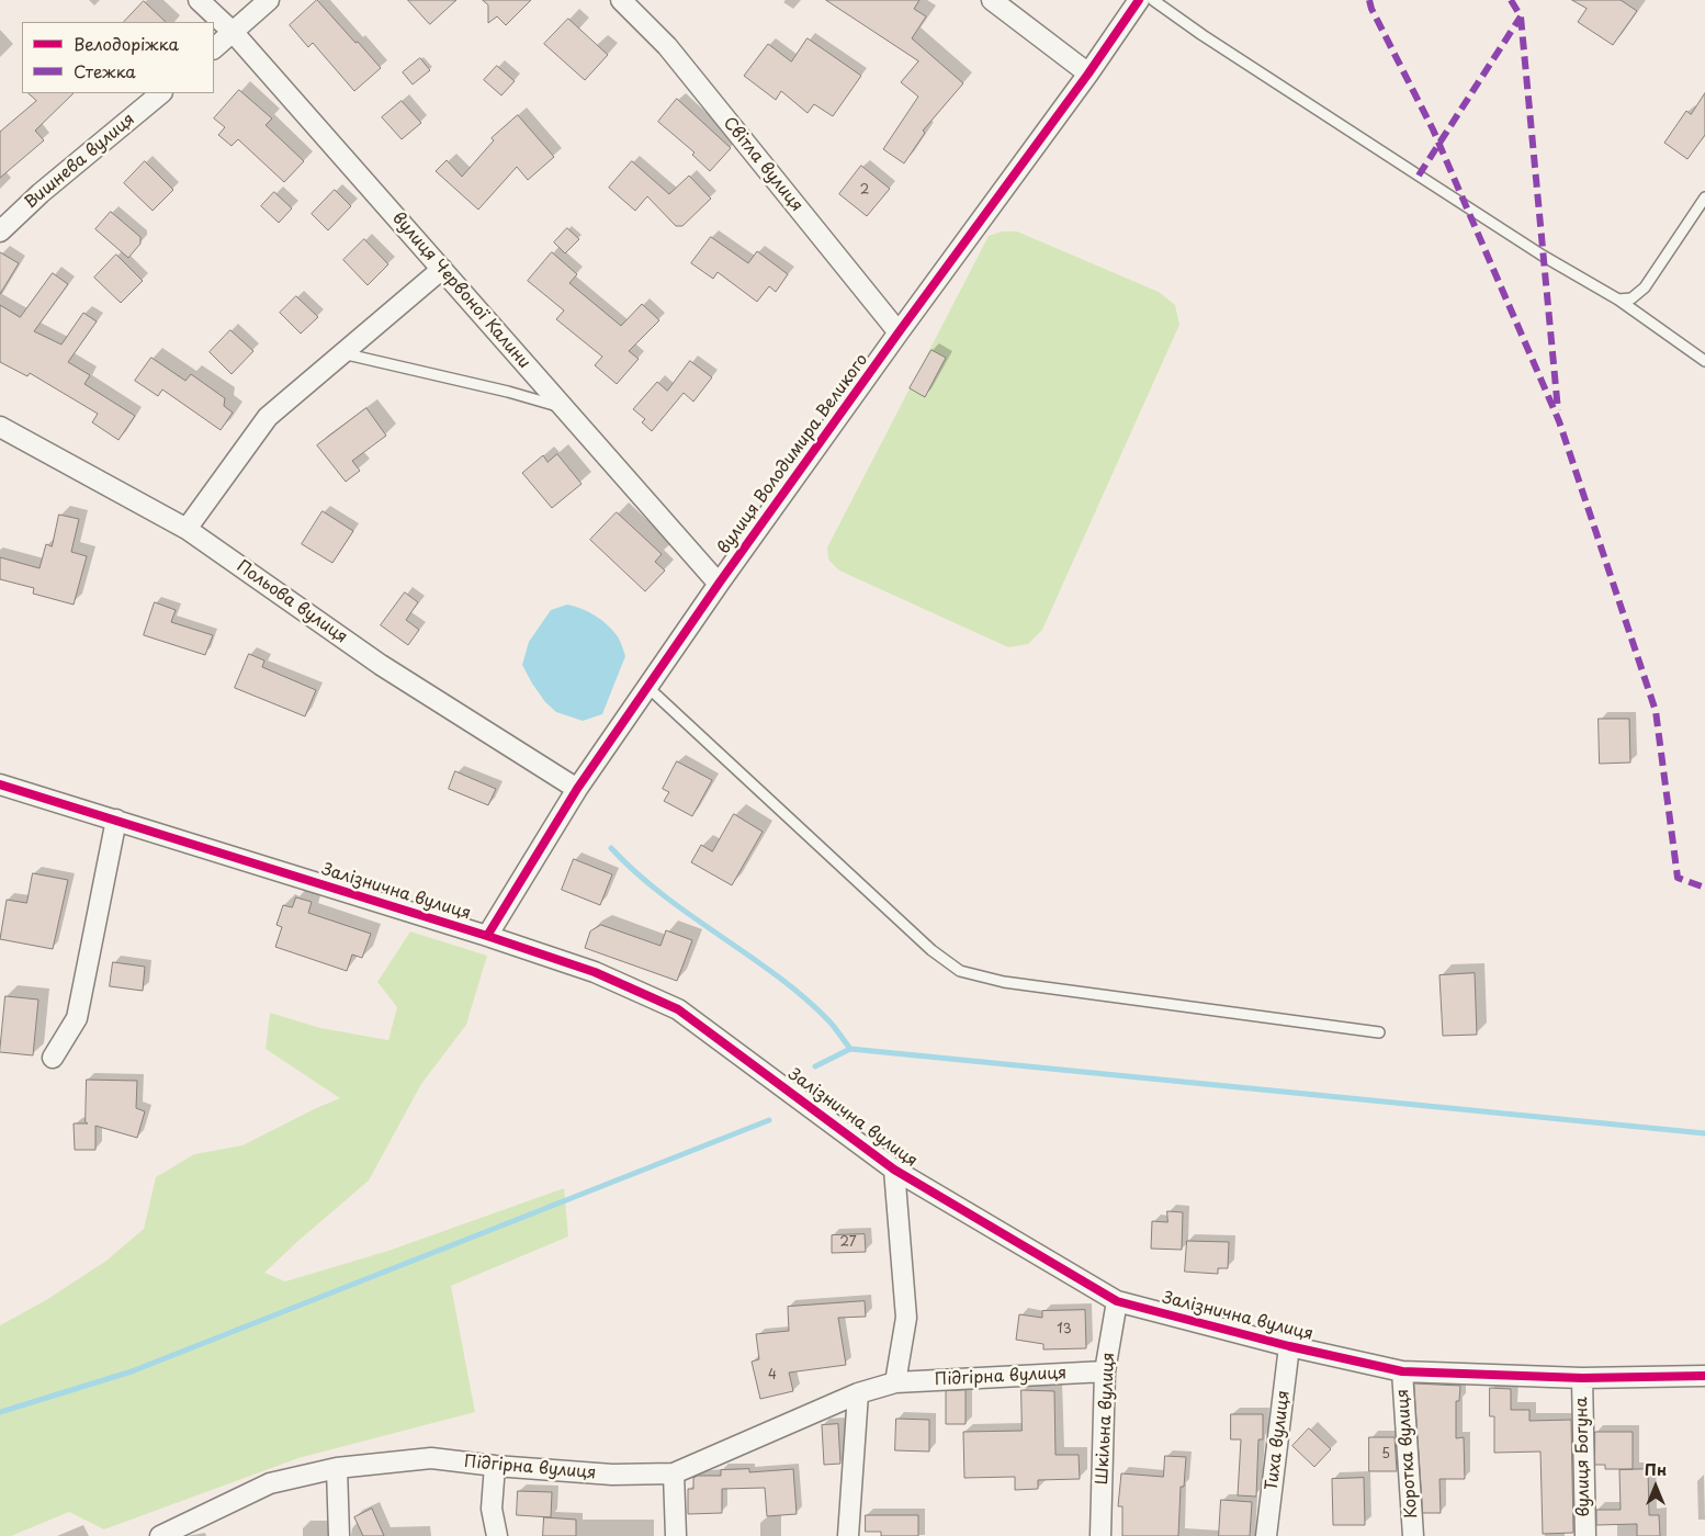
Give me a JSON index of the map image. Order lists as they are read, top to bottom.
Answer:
{
  "streets": {
    "street": [
      "Вишнева вулиця",
      "Світла вулиця",
      "вулиця Червоної Калини",
      "вулиця Володимира Великого",
      "Польова вулиця",
      "Залізнична вулиця",
      "Підгірна вулиця",
      "Шкільна вулиця",
      "Тиха вулиця",
      "Коротка вулиця",
      "вулиця Богуна"
    ]
  },
  "crossings": [
    ["Світла вулиця", "вулиця Володимира Великого"],
    ["вулиця Червоної Калини", "вулиця Володимира Великого"],
    ["вулиця Володимира Великого", "Польова вулиця"],
    ["вулиця Володимира Великого", "Залізнична вулиця"],
    ["Залізнична вулиця", "Шкільна вулиця"],
    ["Залізнична вулиця", "Тиха вулиця"],
    ["Залізнична вулиця", "Коротка вулиця"],
    ["Залізнична вулиця", "вулиця Богуна"],
    ["Підгірна вулиця", "Шкільна вулиця"]
  ],
  "house_numbers": [
    "2",
    "27",
    "13",
    "4",
    "5"
  ],
  "legend": ["Велодоріжка", "Стежка"],
  "north": "top"
}
